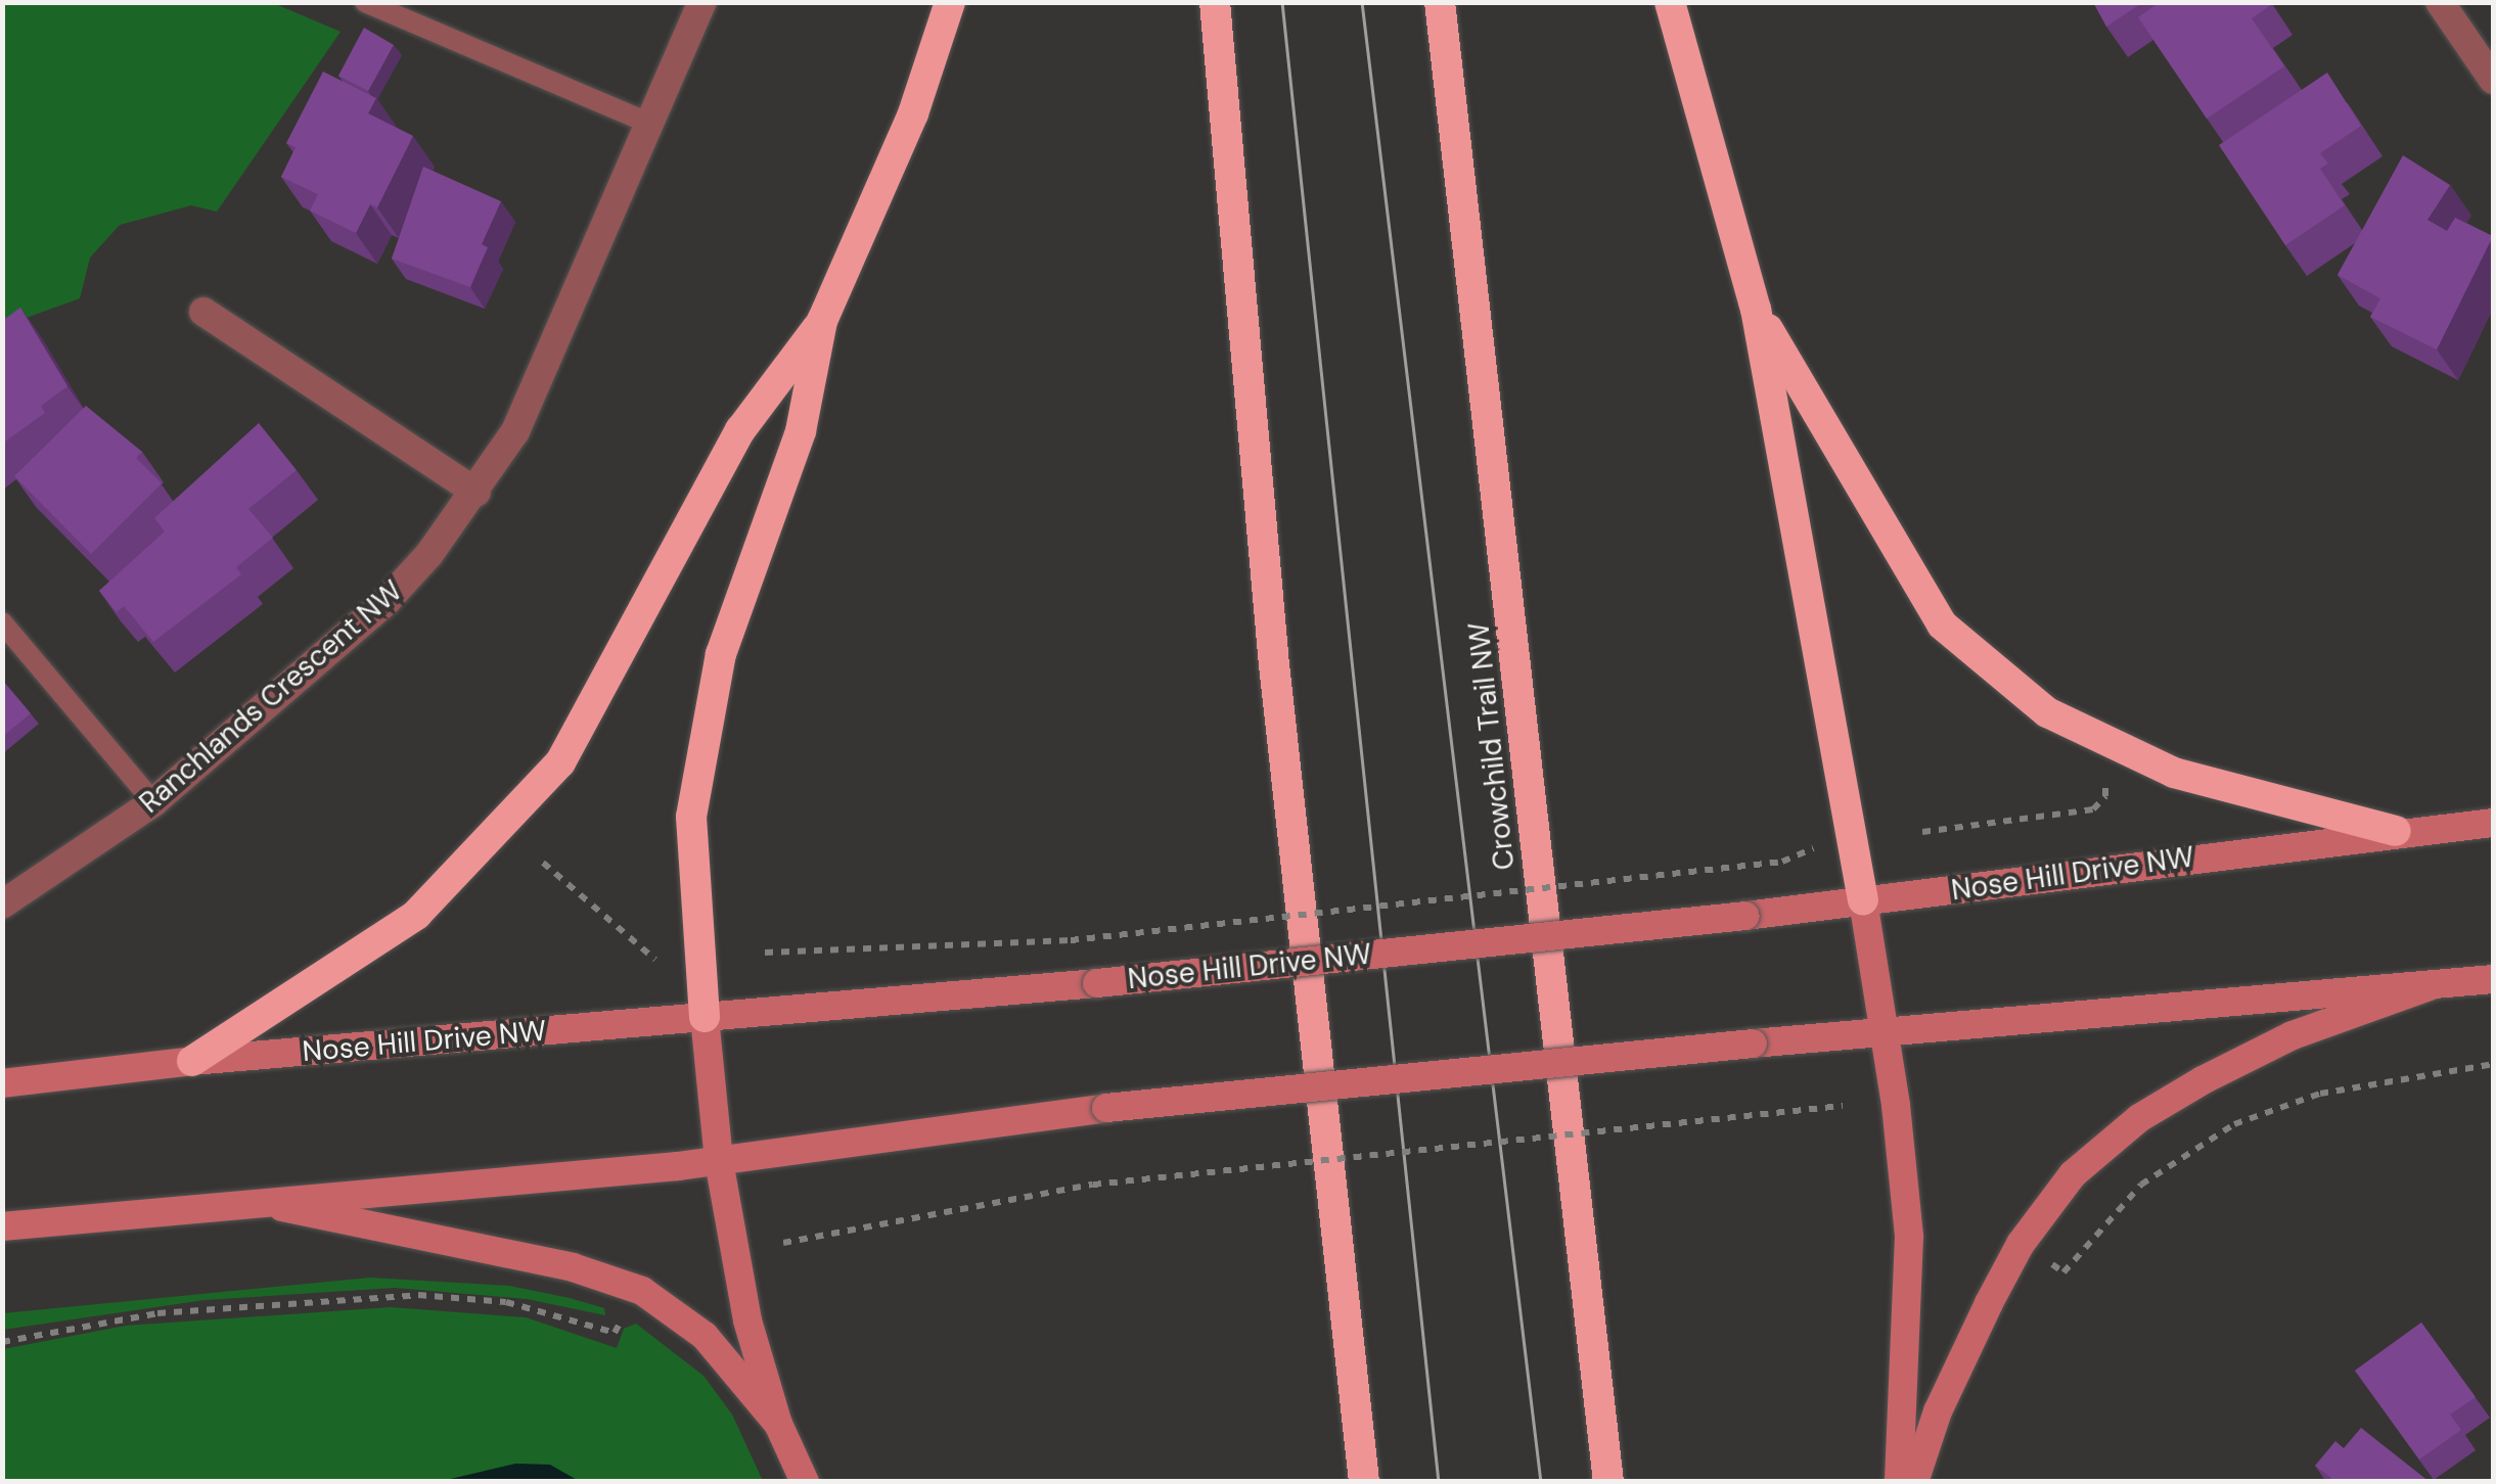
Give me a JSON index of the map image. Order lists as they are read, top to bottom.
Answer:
{
  "streets": {
    "highway": ["Crowchild Trail NW"],
    "main road": ["Nose Hill Drive NW"],
    "street": ["Ranchlands Crescent NW"]
  }
}
